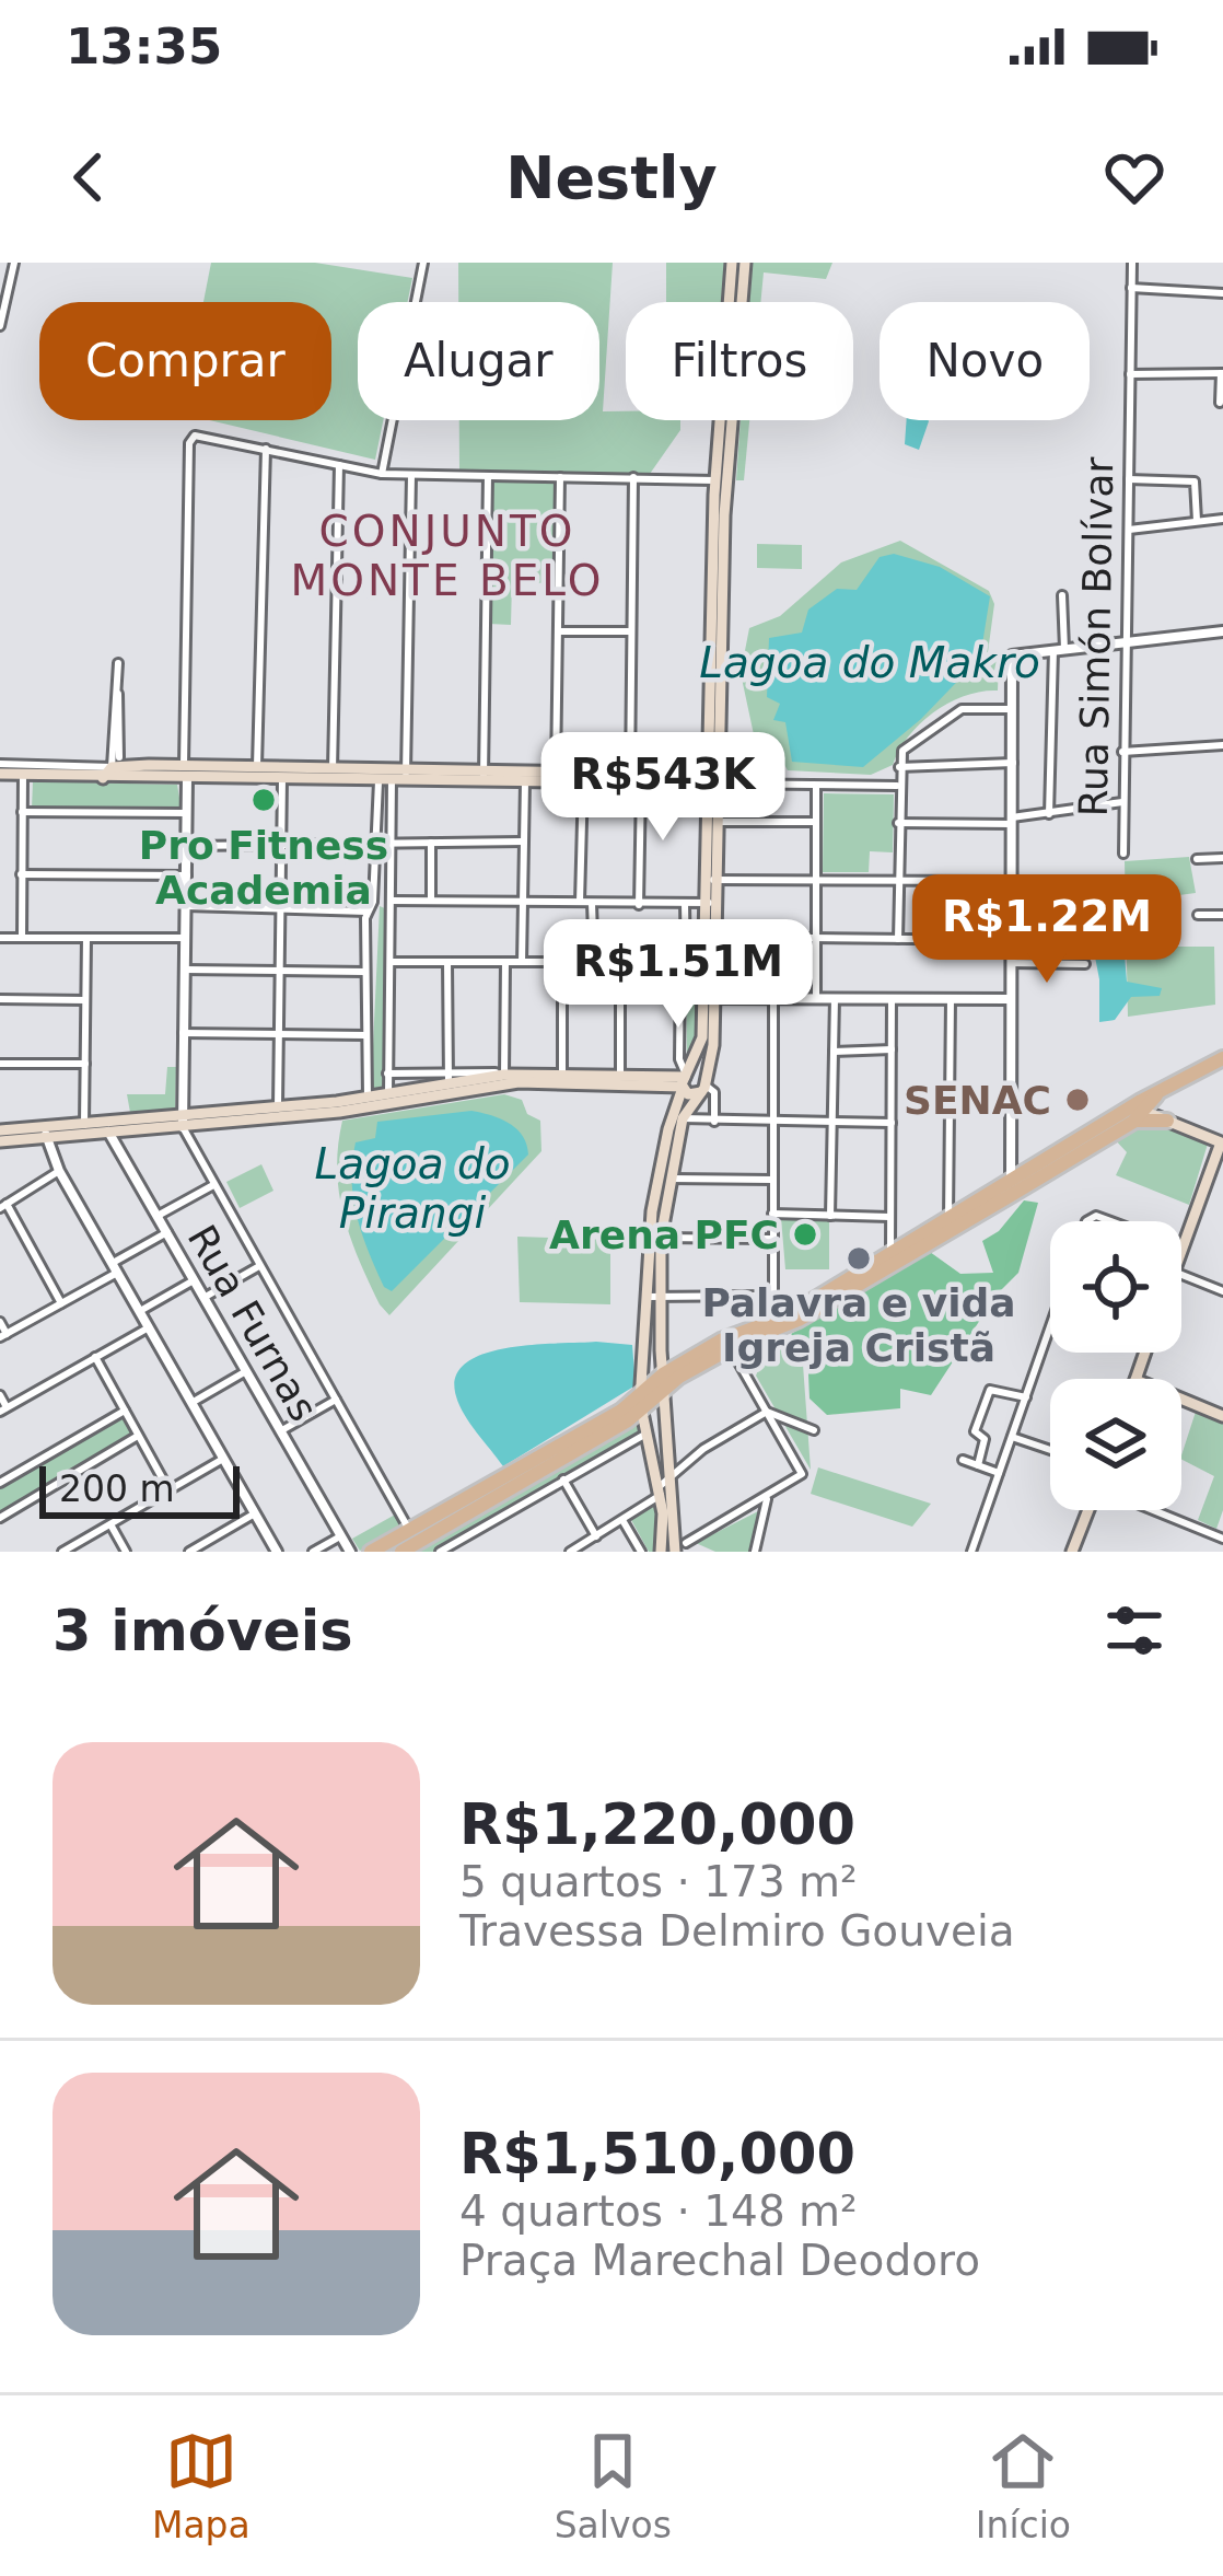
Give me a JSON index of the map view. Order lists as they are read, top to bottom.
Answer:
{
  "streets": {
    "street": ["Rua Simón Bolívar", "Rua Furnas"]
  },
  "districts": ["CONJUNTO MONTE BELO"],
  "water": ["Lagoa do Makro", "Lagoa do Pirangi"],
  "places": [
    "Pro Fitness Academia",
    "SENAC",
    "Arena PFC",
    "Palavra e vida Igreja Cristã"
  ],
  "scale_bar": "200 m",
  "page": {
    "status": "13:35",
    "header": "Nestly",
    "chip": [
      "Comprar",
      "Alugar",
      "Filtros",
      "Novo"
    ],
    "price": ["R$543K", "R$1.22M", "R$1.51M"],
    "scale": "200 m",
    "heading": "3 imóveis",
    "list": [
      {
        "name": "R$1,220,000",
        "note": "5 quartos · 173 m² · Travessa Delmiro Gouveia"
      },
      {
        "name": "R$1,510,000",
        "note": "4 quartos · 148 m² · Praça Marechal Deodoro"
      }
    ],
    "tabs": ["Mapa", "Salvos", "Início"]
  }
}
